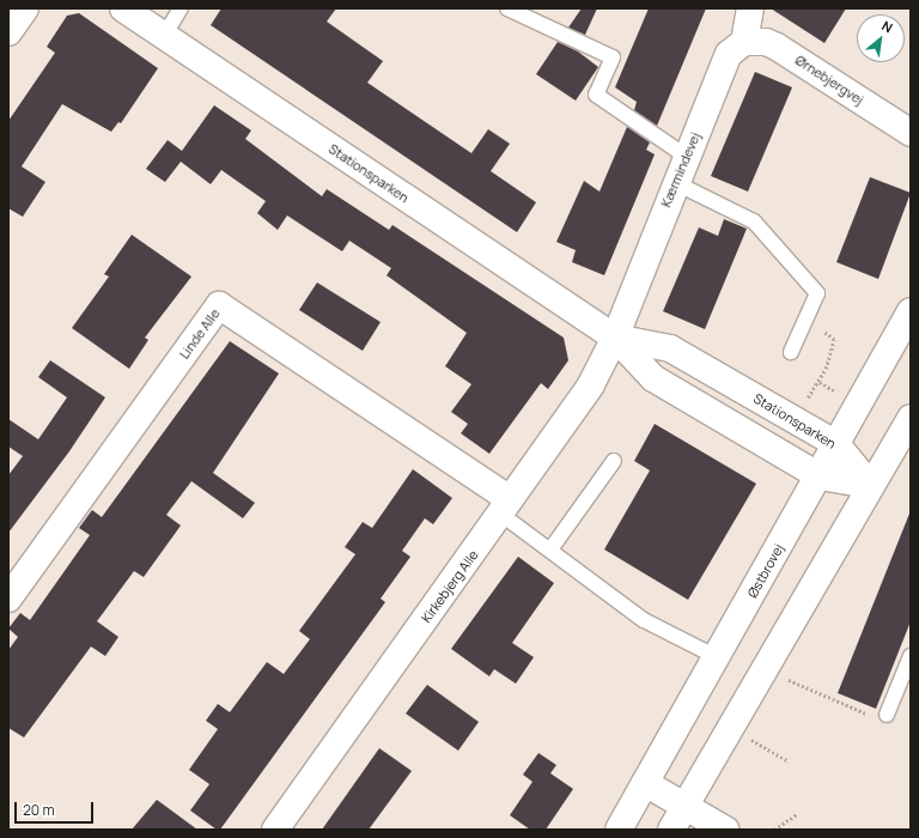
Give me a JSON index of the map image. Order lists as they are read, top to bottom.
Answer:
{
  "streets": {
    "street": [
      "Ørnebjergvej",
      "Kærmindevej",
      "Stationsparken",
      "Linde Alle",
      "Østbrovej",
      "Kirkebjerg Alle"
    ]
  },
  "crossings": [
    ["Ørnebjergvej", "Kærmindevej"],
    ["Kærmindevej", "Stationsparken"],
    ["Kærmindevej", "Kirkebjerg Alle"],
    ["Stationsparken", "Østbrovej"],
    ["Stationsparken", "Kirkebjerg Alle"],
    ["Linde Alle", "Kirkebjerg Alle"]
  ],
  "scale_bar": "20 m",
  "north": "top right"
}
